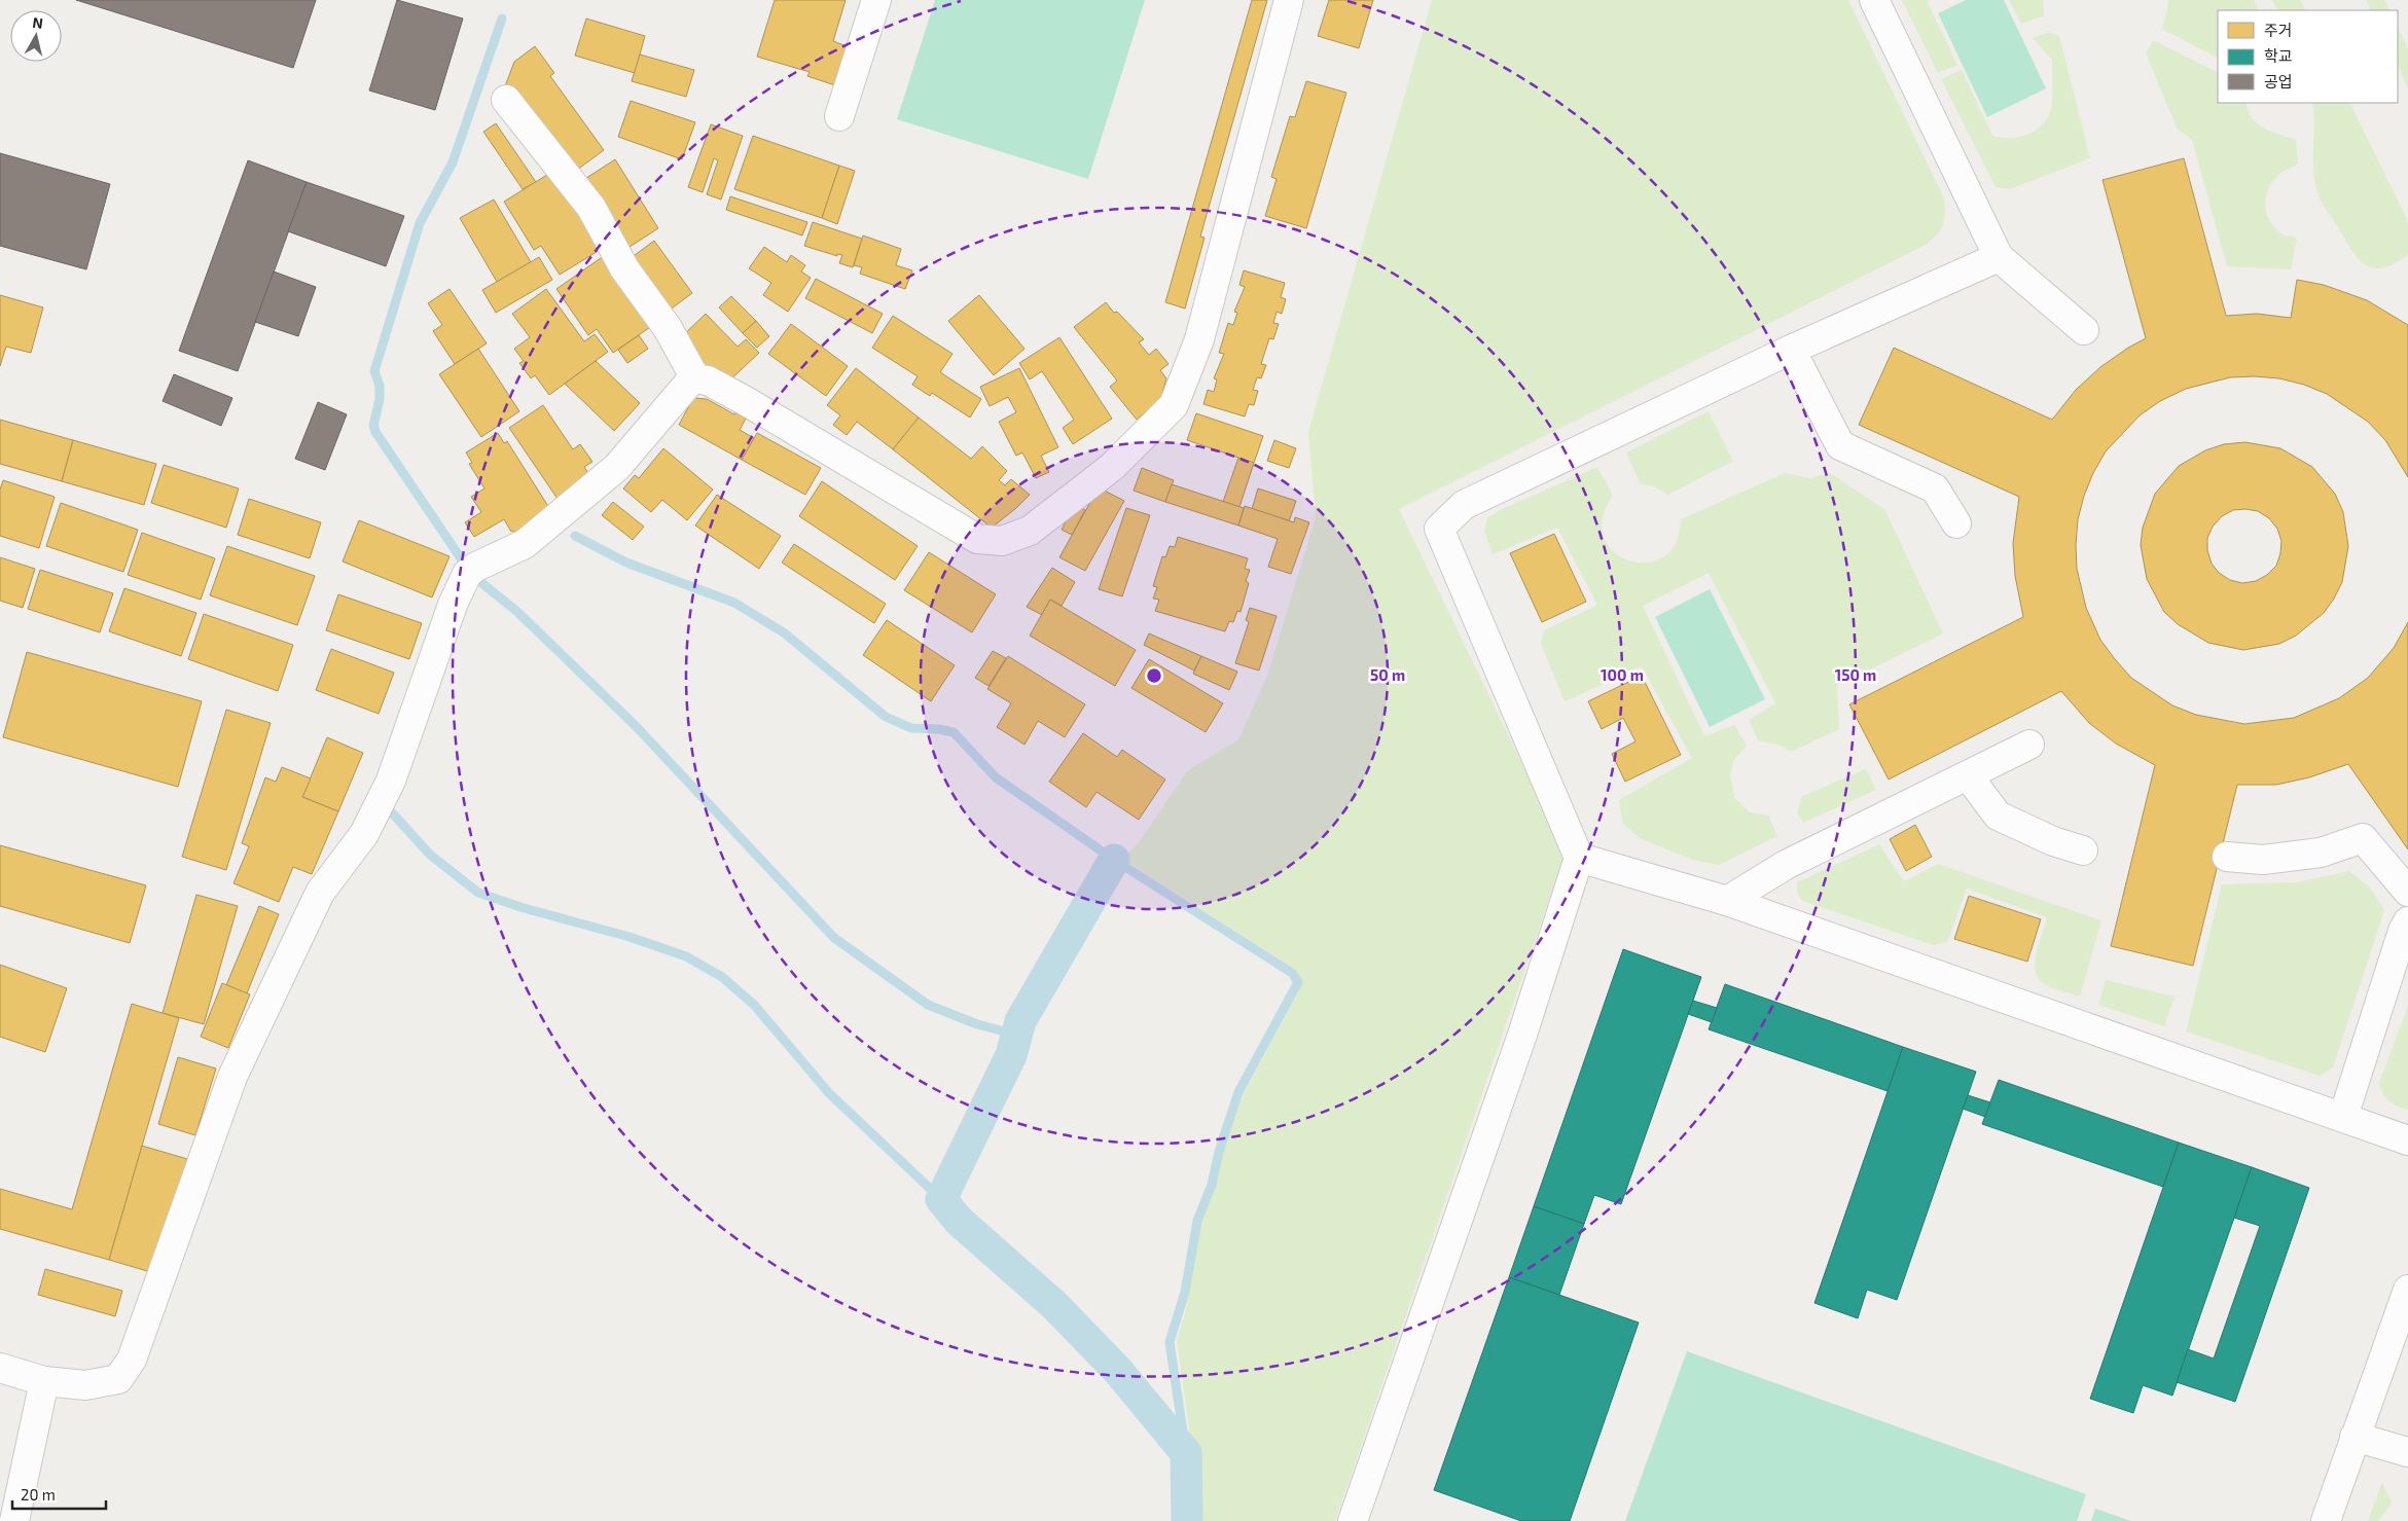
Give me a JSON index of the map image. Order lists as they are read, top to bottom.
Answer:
{
  "legend": ["주거", "학교", "공업"],
  "scale_bar": "20 m",
  "north": "top",
  "rings": ["50 m", "100 m", "150 m"]
}
